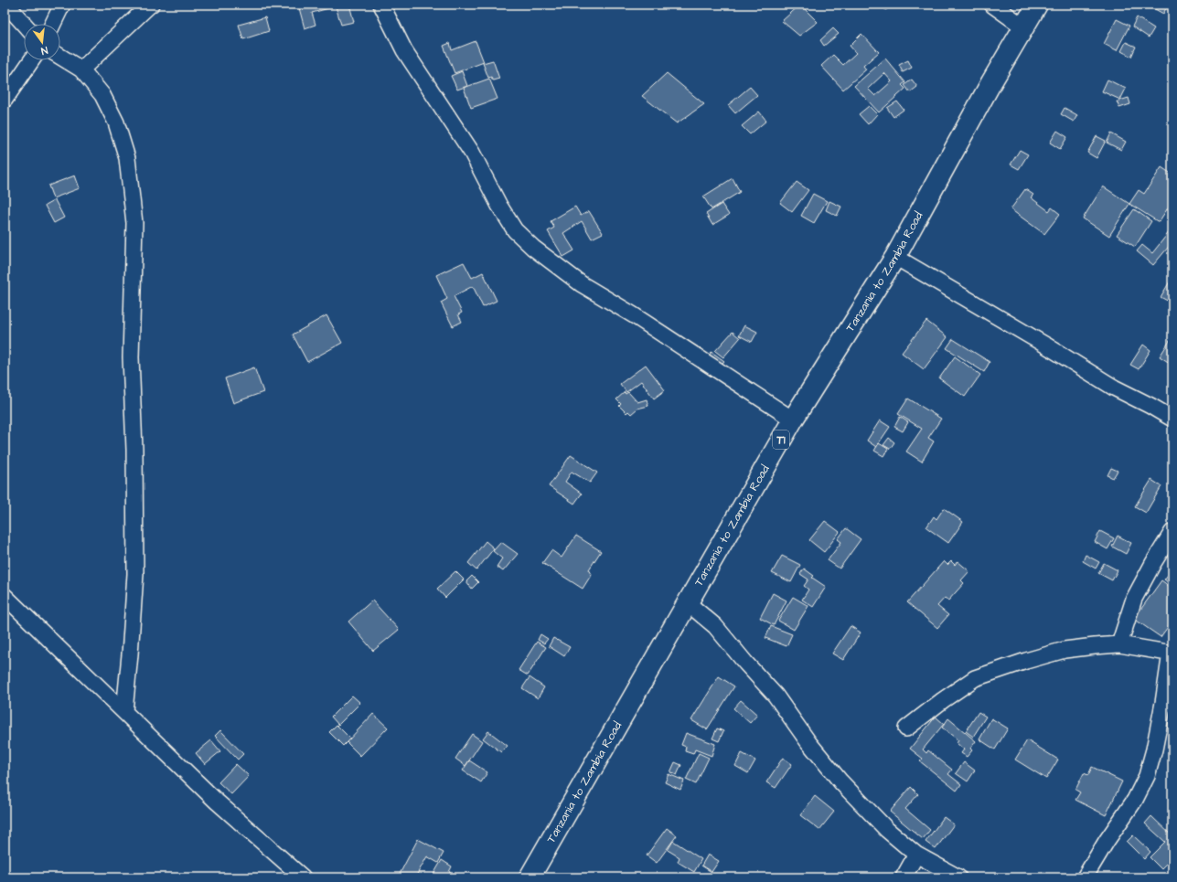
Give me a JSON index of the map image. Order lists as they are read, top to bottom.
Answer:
{
  "streets": {
    "highway": ["Tanzania to Zambia Road", "T1"]
  },
  "north": "bottom"
}
